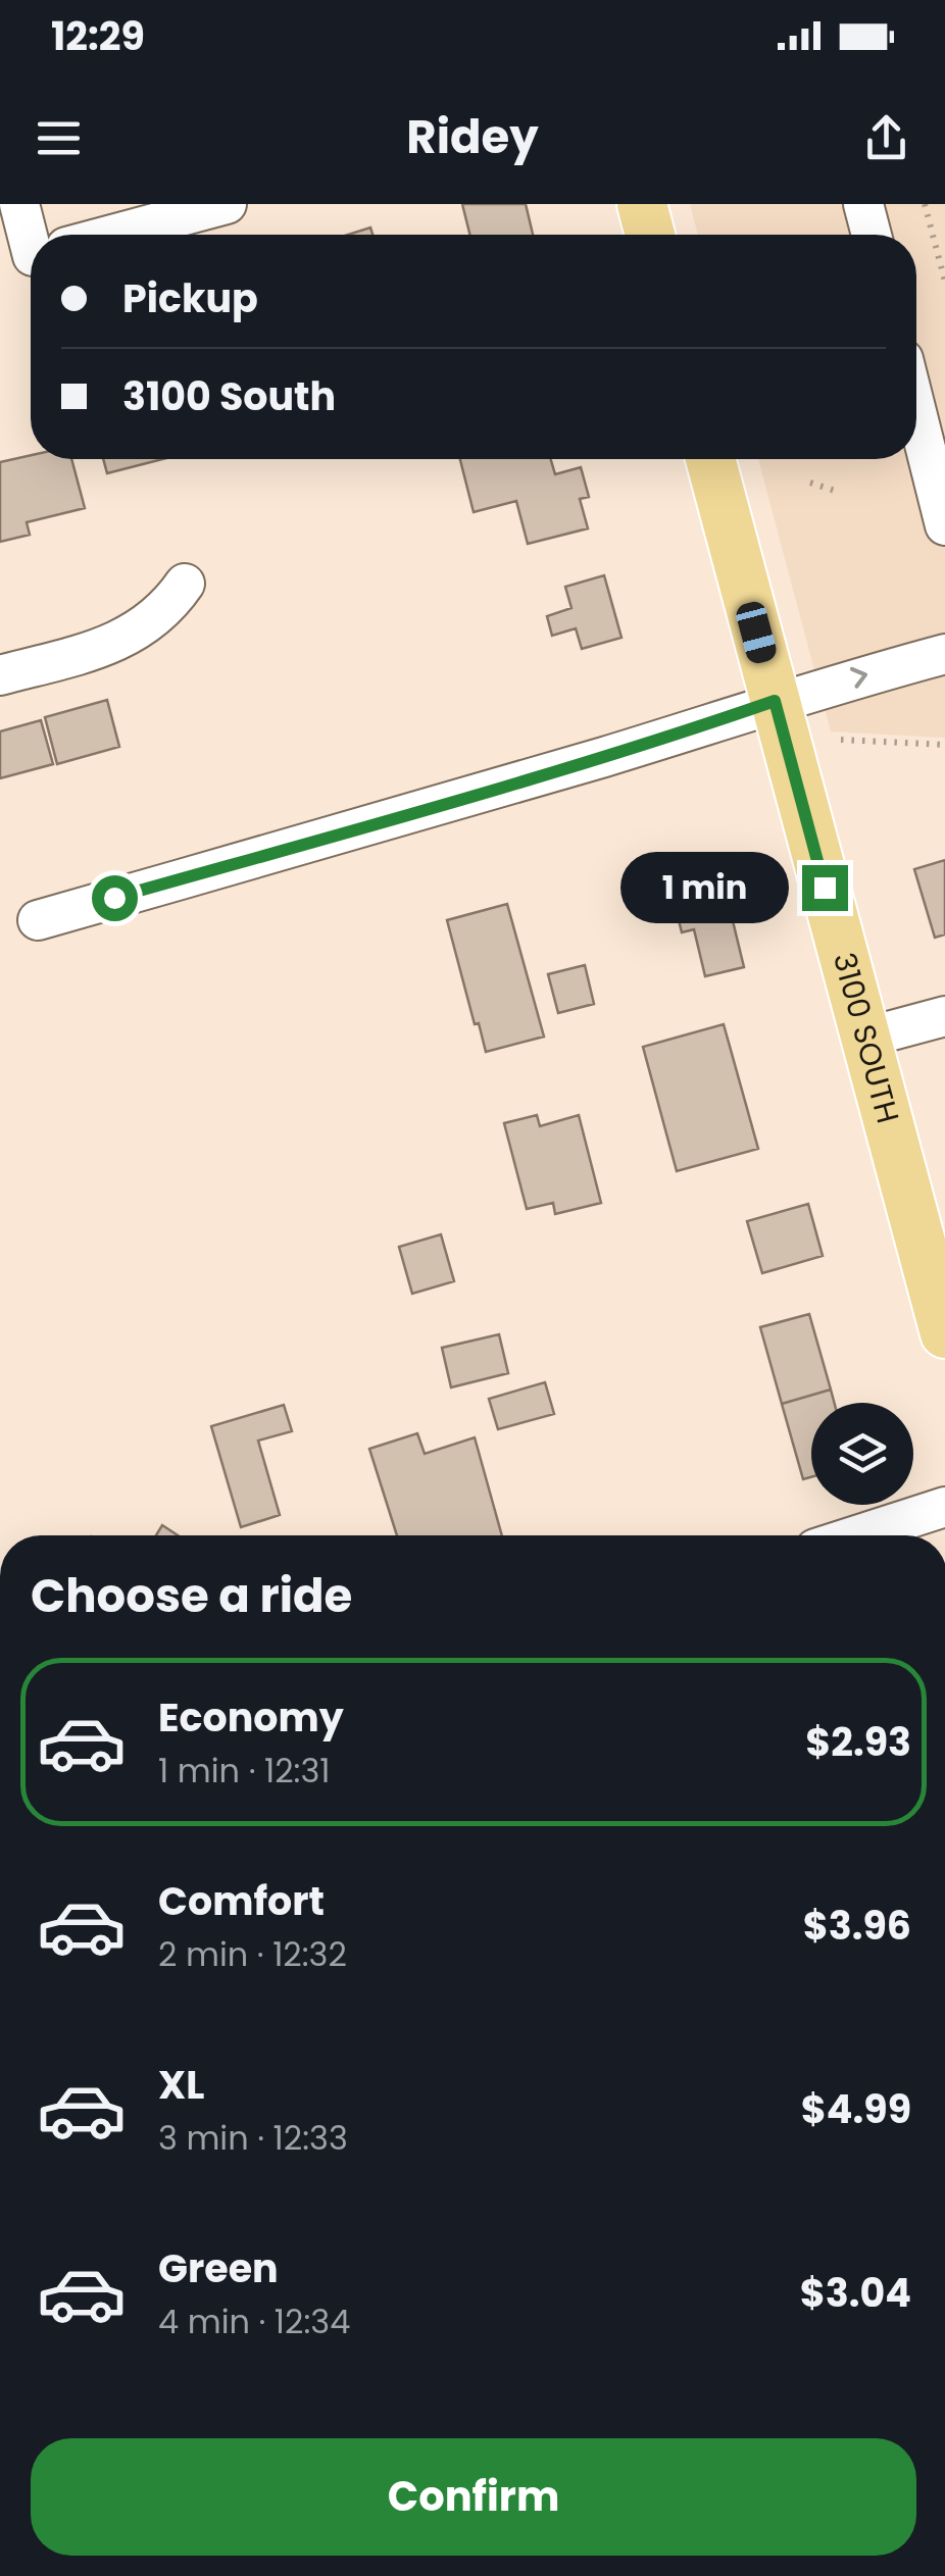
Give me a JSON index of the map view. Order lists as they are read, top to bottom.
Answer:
{
  "streets": {
    "main road": ["3100 SOUTH"]
  },
  "page": {
    "status": "12:29",
    "header": "Ridey",
    "banner": ["Pickup", "3100 South"],
    "bubble": "1 min",
    "heading": "Choose a ride",
    "list": [
      {
        "name": "Economy",
        "note": "1 min · 12:31",
        "value": "$2.93"
      },
      {
        "name": "Comfort",
        "note": "2 min · 12:32",
        "value": "$3.96"
      },
      {
        "name": "XL",
        "note": "3 min · 12:33",
        "value": "$4.99"
      },
      {
        "name": "Green",
        "note": "4 min · 12:34",
        "value": "$3.04"
      }
    ],
    "buttons": "Confirm"
  }
}
